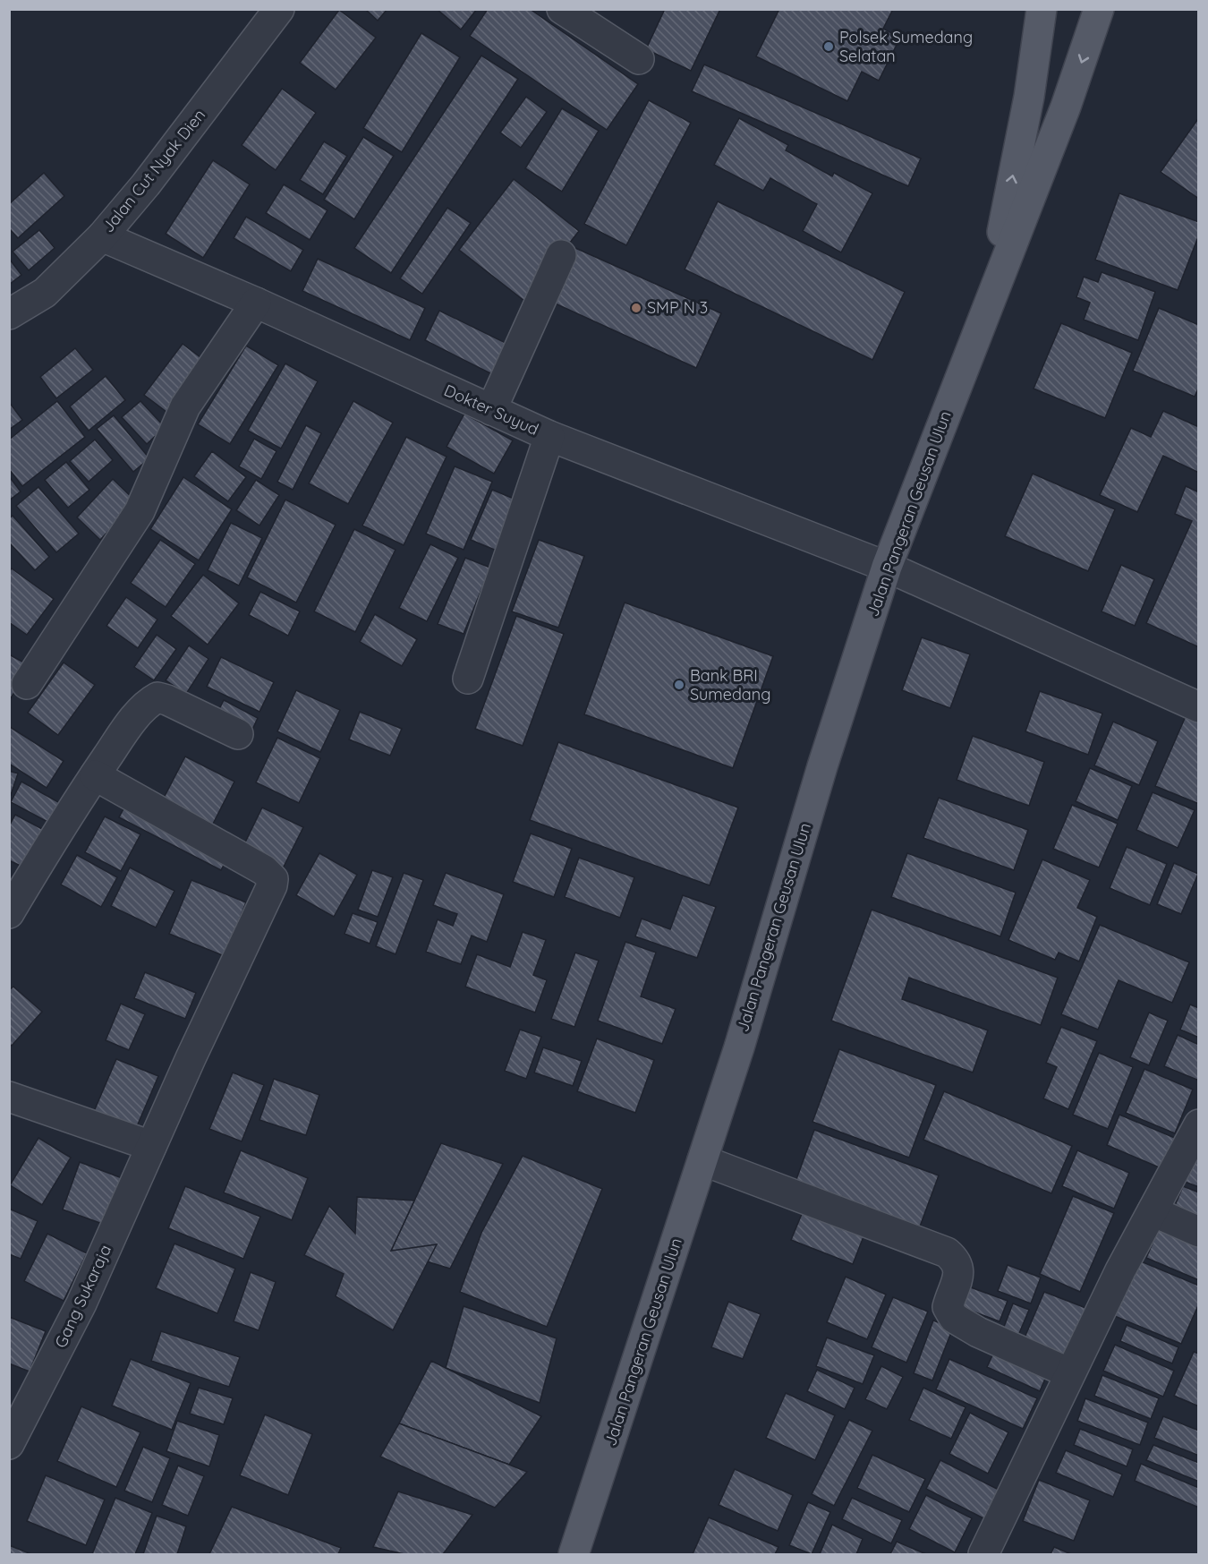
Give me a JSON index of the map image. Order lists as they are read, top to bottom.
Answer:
{
  "streets": {
    "main road": ["Jalan Pangeran Geusan Ulun"],
    "street": ["Jalan Cut Nyak Dien", "Dokter Suyud", "Gang Sukaraja"]
  },
  "crossings": [
    ["Jalan Cut Nyak Dien", "Dokter Suyud"],
    ["Dokter Suyud", "Jalan Pangeran Geusan Ulun"]
  ],
  "places": ["Polsek Sumedang Selatan", "SMP N 3", "Bank BRI Sumedang"]
}
